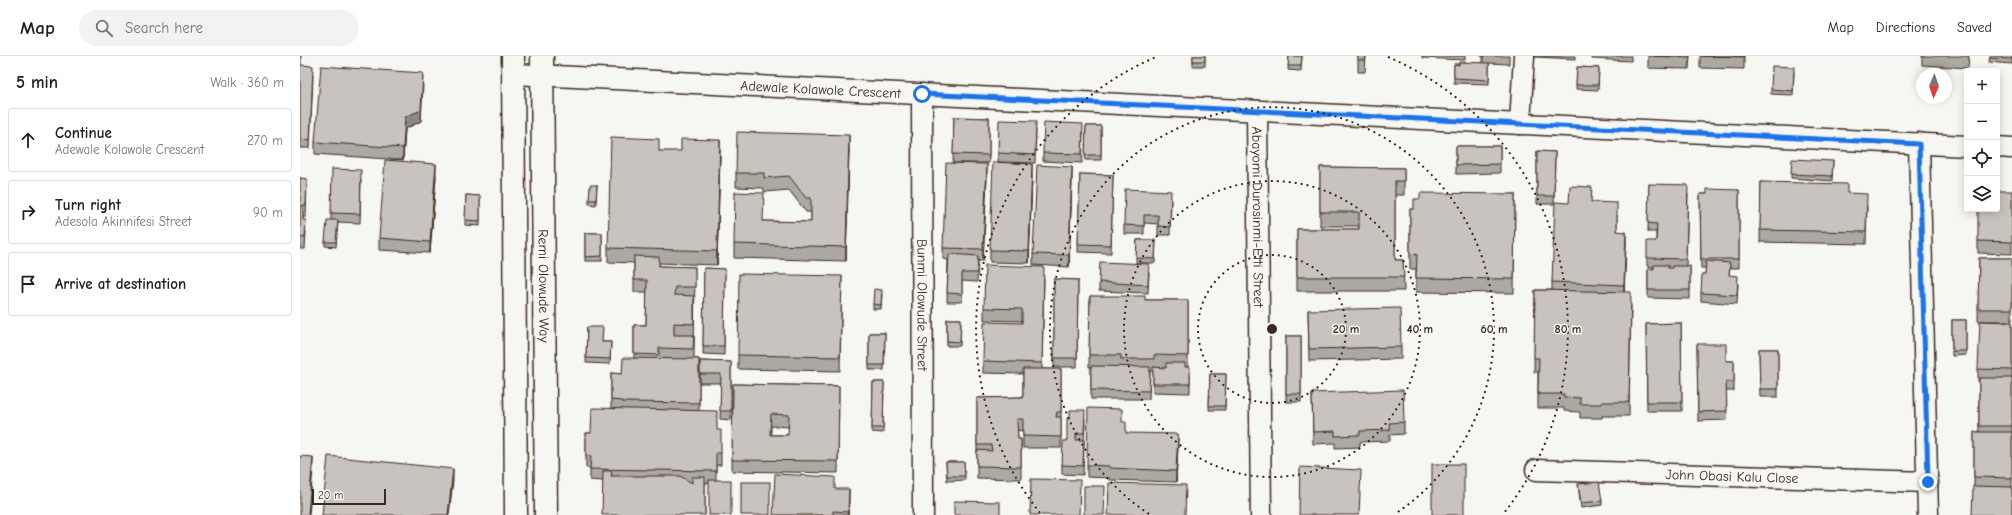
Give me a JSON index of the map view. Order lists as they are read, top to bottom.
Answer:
{
  "streets": {
    "main road": ["Remi Olowude Way"],
    "street": [
      "Adewale Kolawole Crescent",
      "Abayomi Durosinmi-Etti Street",
      "Bunmi Olowude Street",
      "John Obasi Kalu Close"
    ]
  },
  "crossings": [
    ["Adewale Kolawole Crescent", "Abayomi Durosinmi-Etti Street"],
    ["Adewale Kolawole Crescent", "Remi Olowude Way"],
    ["Adewale Kolawole Crescent", "Bunmi Olowude Street"]
  ],
  "scale_bar": "20 m",
  "north": "bottom",
  "page": {
    "header": "Map",
    "search": "Search here",
    "nav": ["Map", "Directions", "Saved"],
    "heading": ["5 min", "Walk · 360 m"],
    "map_buttons": ["+", "−"],
    "list": [
      ["Continue", "Adewale Kolawole Crescent", "270 m"],
      ["Turn right", "Adesola Akinnifesi Street", "90 m"],
      "Arrive at destination"
    ],
    "scale": "20 m"
  },
  "rings": [
    "20 m",
    "40 m",
    "60 m",
    "80 m"
  ]
}
